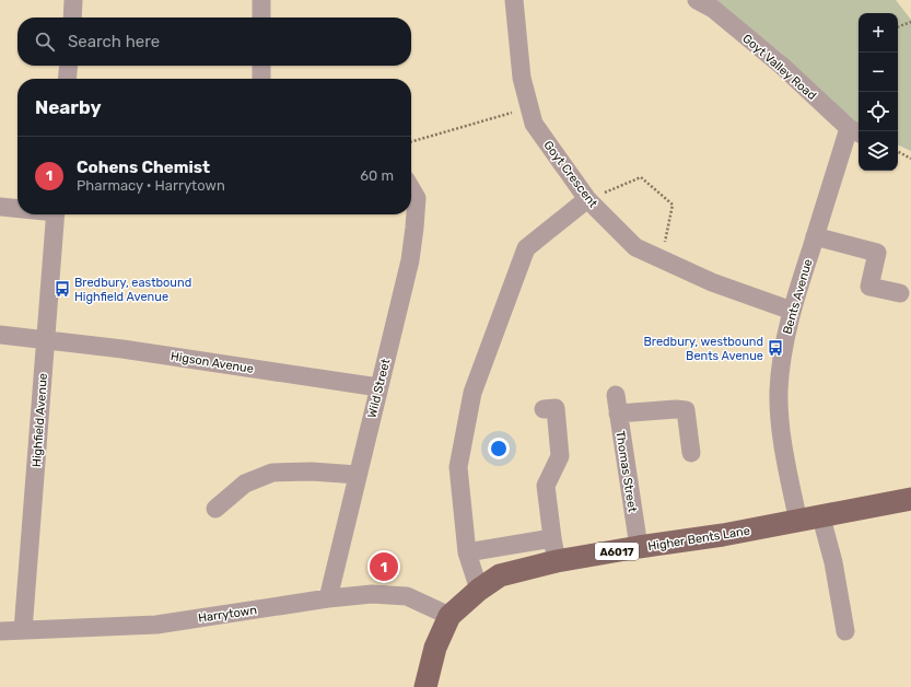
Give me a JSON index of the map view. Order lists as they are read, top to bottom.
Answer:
{
  "streets": {
    "main road": ["Higher Bents Lane", "A6017"],
    "street": [
      "Goyt Valley Road",
      "Goyt Crescent",
      "Bents Avenue",
      "Higson Avenue",
      "Wild Street",
      "Highfield Avenue",
      "Thomas Street",
      "Harrytown"
    ]
  },
  "crossings": [
    ["Goyt Valley Road", "Bents Avenue"],
    ["Goyt Crescent", "Bents Avenue"],
    ["Bents Avenue", "Higher Bents Lane"],
    ["Higson Avenue", "Wild Street"],
    ["Higson Avenue", "Highfield Avenue"],
    ["Wild Street", "Harrytown"],
    ["Highfield Avenue", "Harrytown"],
    ["Thomas Street", "Higher Bents Lane"],
    ["Higher Bents Lane", "A6017"],
    ["Higher Bents Lane", "Harrytown"],
    ["A6017", "Harrytown"]
  ],
  "places": {
    "bus stop": ["Bredbury, eastbound Highfield Avenue", "Bredbury, westbound Bents Avenue"]
  },
  "page": {
    "map_buttons": ["+", "−"],
    "search": "Search here",
    "heading": "Nearby",
    "list": [
      {
        "mark": "1",
        "name": "Cohens Chemist",
        "note": "Pharmacy · Harrytown",
        "value": "60 m"
      }
    ],
    "pins": "1"
  }
}
